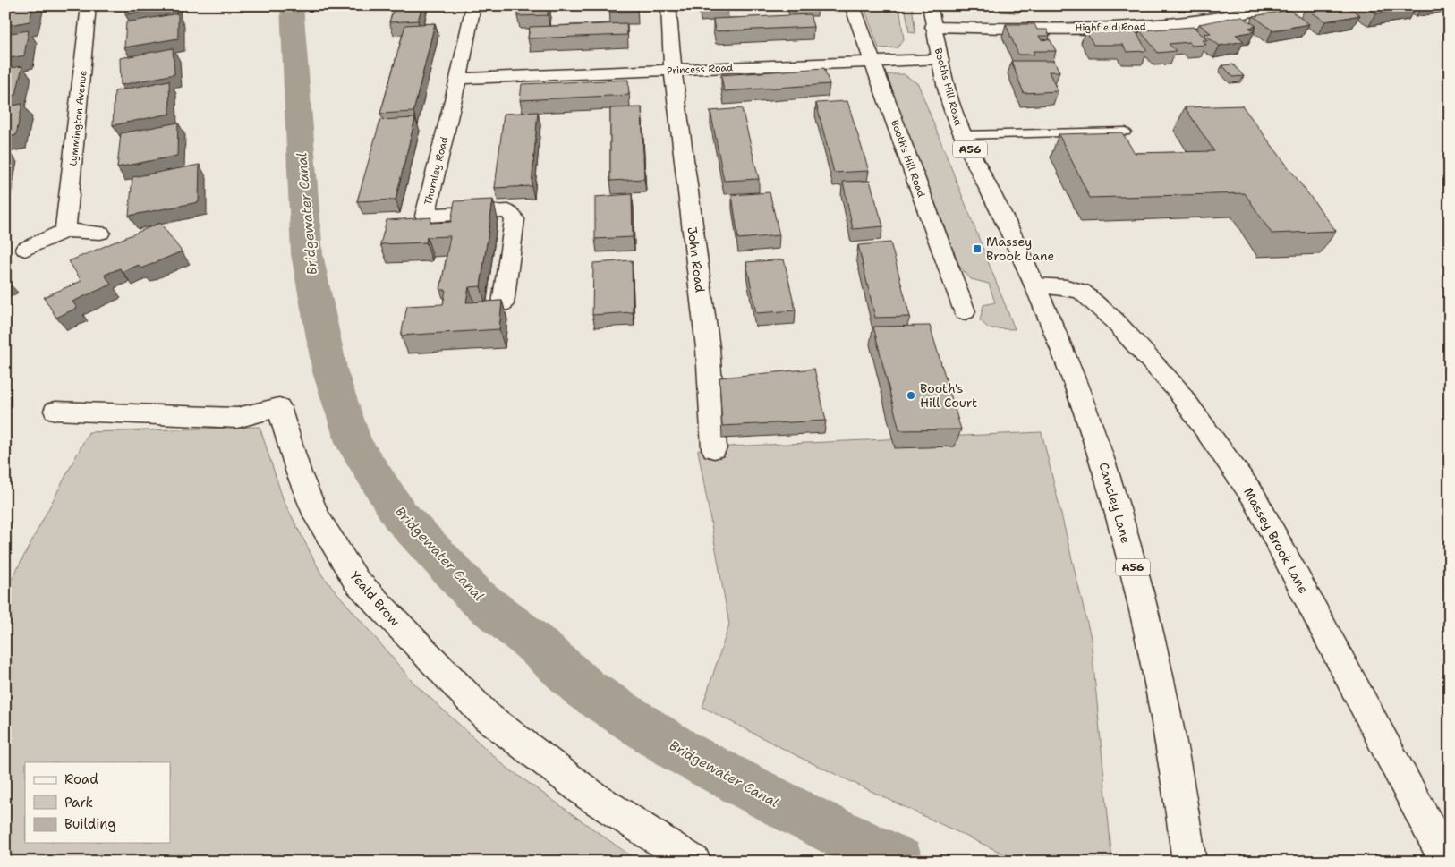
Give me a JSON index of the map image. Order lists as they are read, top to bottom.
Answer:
{
  "streets": {
    "street": [
      "Highfield Road",
      "Princess Road",
      "Booths Hill Road",
      "Lymmington Avenue",
      "A56",
      "Booth's Hill Road",
      "Thornley Road",
      "John Road",
      "Camsley Lane",
      "Massey Brook Lane",
      "Yeald Brow"
    ]
  },
  "crossings": [
    ["Highfield Road", "Booths Hill Road"],
    ["Princess Road", "Booths Hill Road"],
    ["Princess Road", "Booth's Hill Road"],
    ["Princess Road", "Thornley Road"],
    ["Princess Road", "John Road"],
    ["Booths Hill Road", "Camsley Lane"],
    ["Booths Hill Road", "Massey Brook Lane"],
    ["Camsley Lane", "Massey Brook Lane"]
  ],
  "water": ["Bridgewater Canal"],
  "places": {
    "transit": ["Massey Brook Lane"],
    "other": ["Booth's Hill Court"]
  },
  "legend": ["Road", "Park", "Building"]
}
